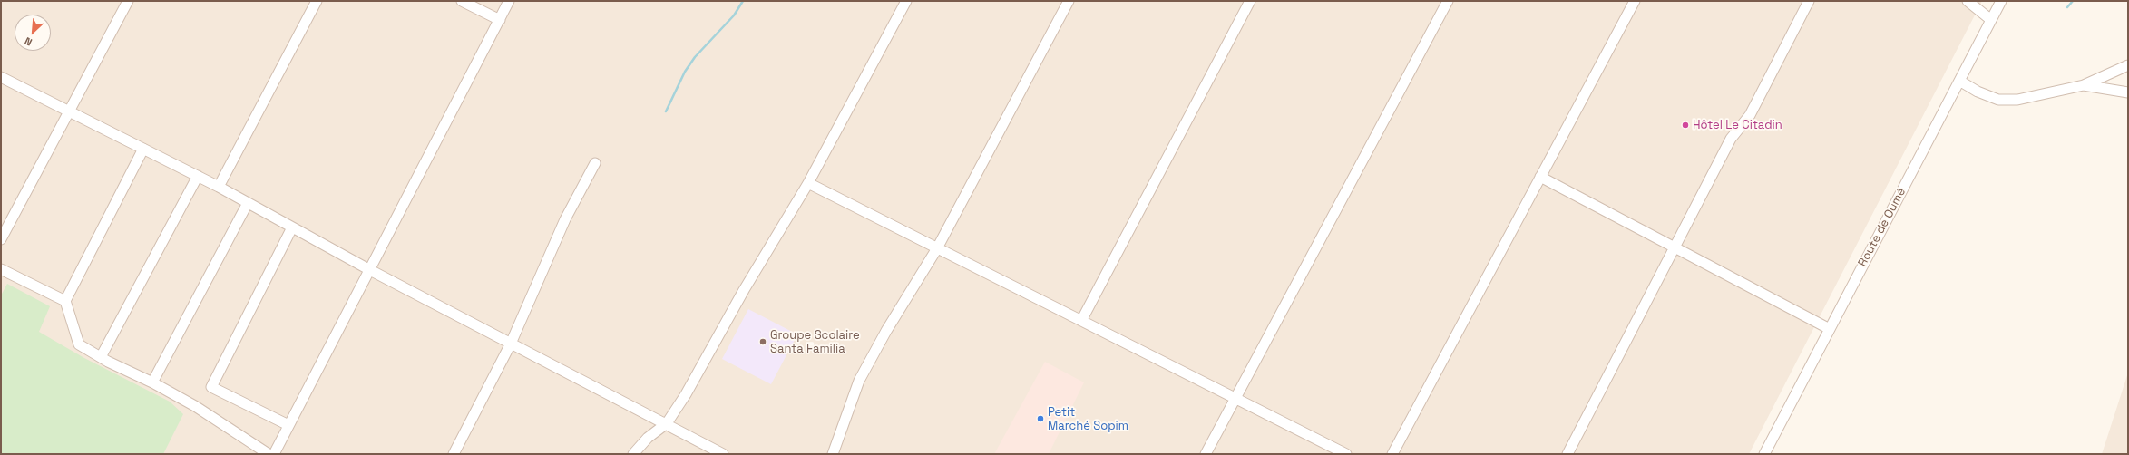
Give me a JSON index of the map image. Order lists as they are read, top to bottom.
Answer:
{
  "streets": {
    "street": ["Route de Oumé"]
  },
  "places": ["Hôtel Le Citadin", "Groupe Scolaire Santa Familia", "Petit Marché Sopim"],
  "north": "bottom left"
}
